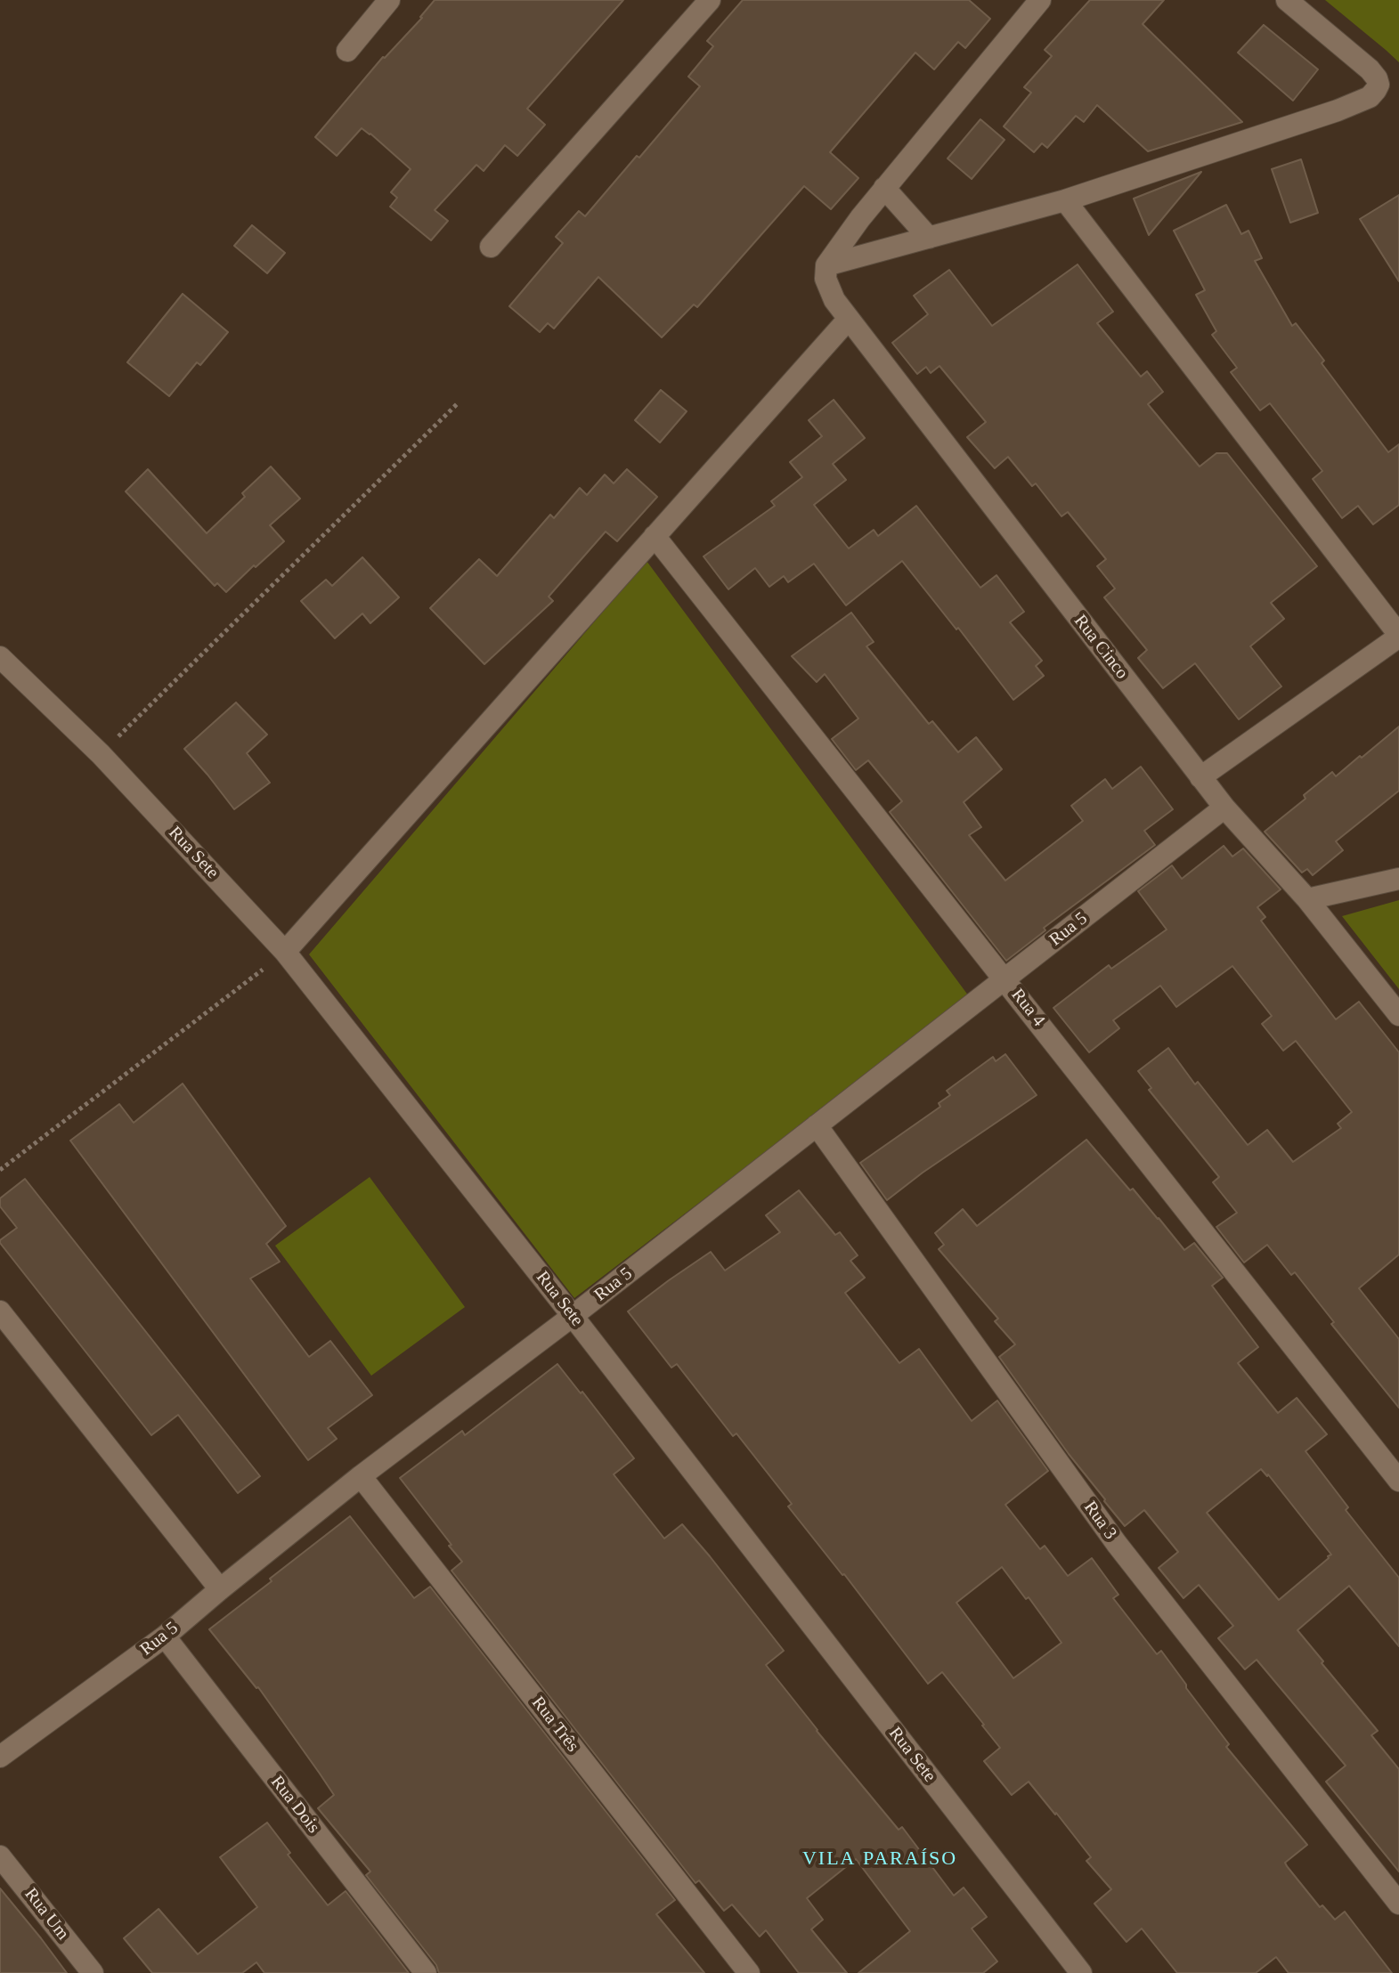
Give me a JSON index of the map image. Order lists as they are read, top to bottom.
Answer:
{
  "streets": {
    "street": [
      "Rua Cinco",
      "Rua Sete",
      "Rua 5",
      "Rua 4",
      "Rua 3",
      "Rua Três",
      "Rua Dois",
      "Rua Um"
    ]
  },
  "crossings": [
    ["Rua Cinco", "Rua 5"],
    ["Rua Sete", "Rua 5"],
    ["Rua 5", "Rua 4"],
    ["Rua 5", "Rua 3"],
    ["Rua 5", "Rua Três"],
    ["Rua 5", "Rua Dois"]
  ],
  "districts": ["VILA PARAÍSO"]
}
